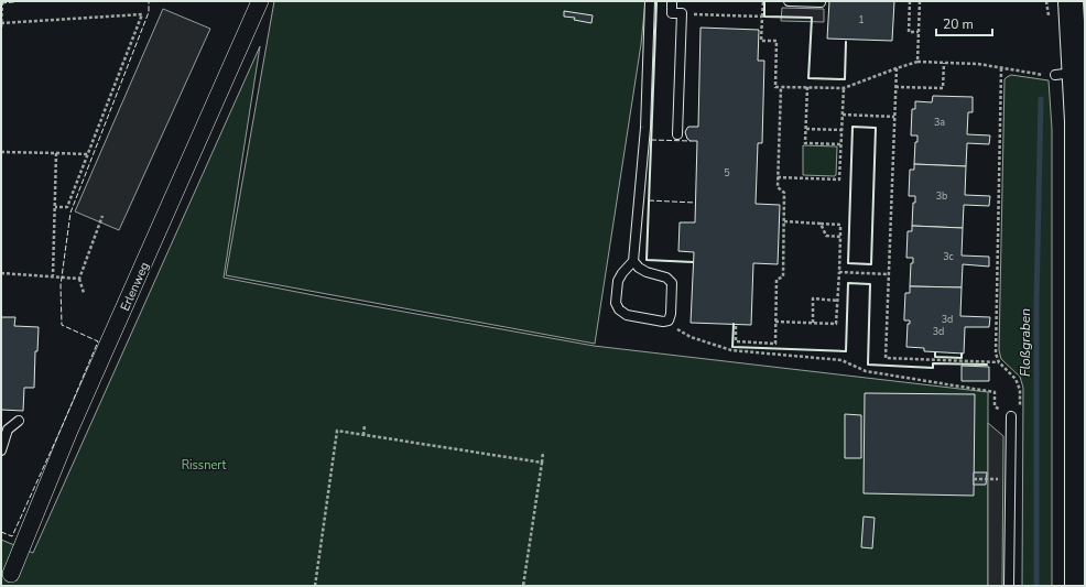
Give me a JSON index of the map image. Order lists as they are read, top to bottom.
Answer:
{
  "streets": {
    "street": ["Erlenweg"]
  },
  "water": ["Floßgraben"],
  "parks": ["Rissnert"],
  "house_numbers": [
    "1",
    "3a",
    "5",
    "3b",
    "3c",
    "3d",
    "3d"
  ],
  "scale_bar": "20 m"
}
